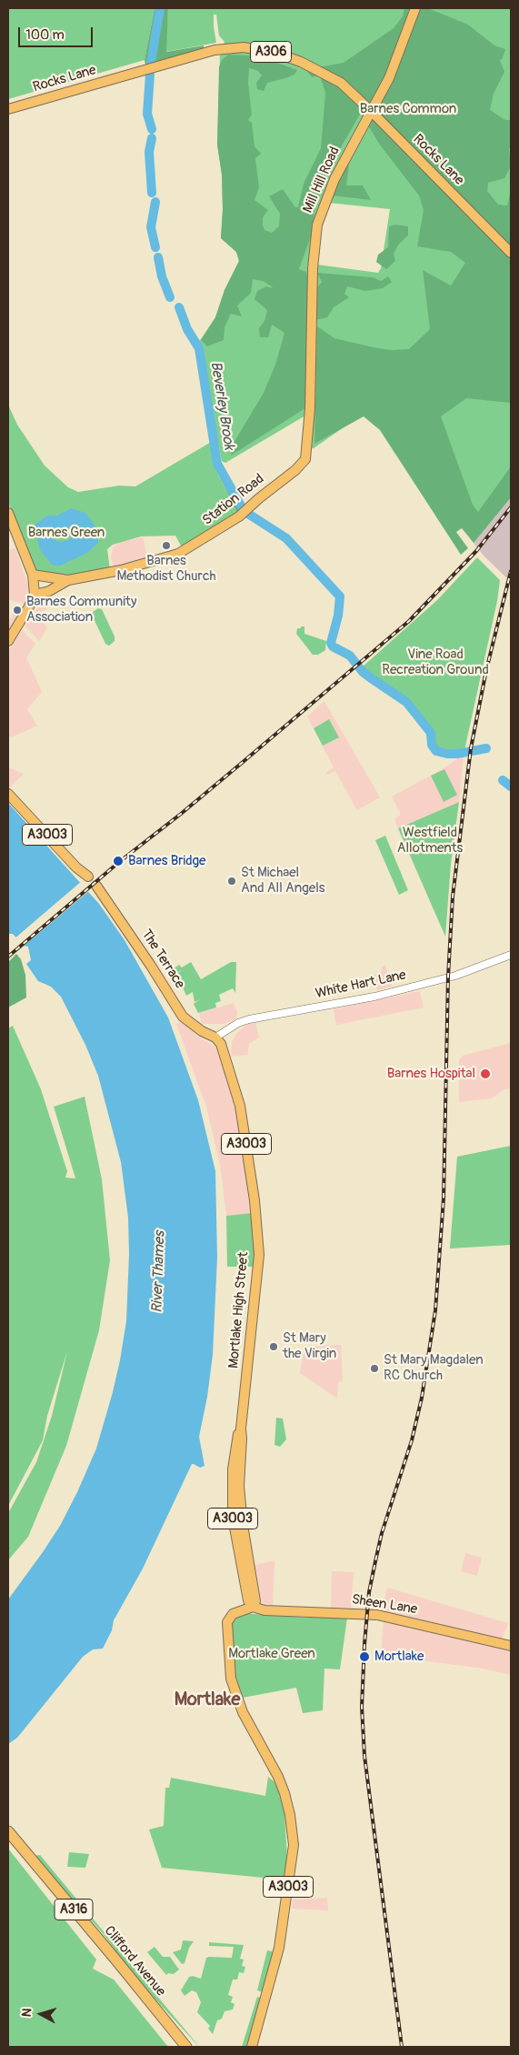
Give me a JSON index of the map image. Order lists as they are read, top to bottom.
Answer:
{
  "streets": {
    "highway": ["A316", "Clifford Avenue"],
    "main road": [
      "A306",
      "Rocks Lane",
      "Mill Hill Road",
      "Station Road",
      "A3003",
      "The Terrace",
      "Mortlake High Street",
      "Sheen Lane"
    ],
    "street": ["White Hart Lane"]
  },
  "crossings": [
    ["Rocks Lane", "Mill Hill Road"],
    ["Mill Hill Road", "Station Road"],
    ["A3003", "Mortlake High Street"],
    ["A3003", "Sheen Lane"],
    ["The Terrace", "White Hart Lane"],
    ["The Terrace", "Mortlake High Street"],
    ["White Hart Lane", "Mortlake High Street"],
    ["Mortlake High Street", "Sheen Lane"]
  ],
  "districts": ["Mortlake"],
  "water": ["Beverley Brook", "River Thames"],
  "parks": [
    "Barnes Common",
    "Barnes Green",
    "Vine Road Recreation Ground",
    "Westfield Allotments",
    "Mortlake Green"
  ],
  "places": [
    "Barnes Methodist Church",
    "Barnes Community Association",
    "Barnes Bridge",
    "St Michael And All Angels",
    "Barnes Hospital",
    "St Mary the Virgin",
    "St Mary Magdalen RC Church",
    "Mortlake"
  ],
  "scale_bar": "100 m",
  "north": "left"
}
